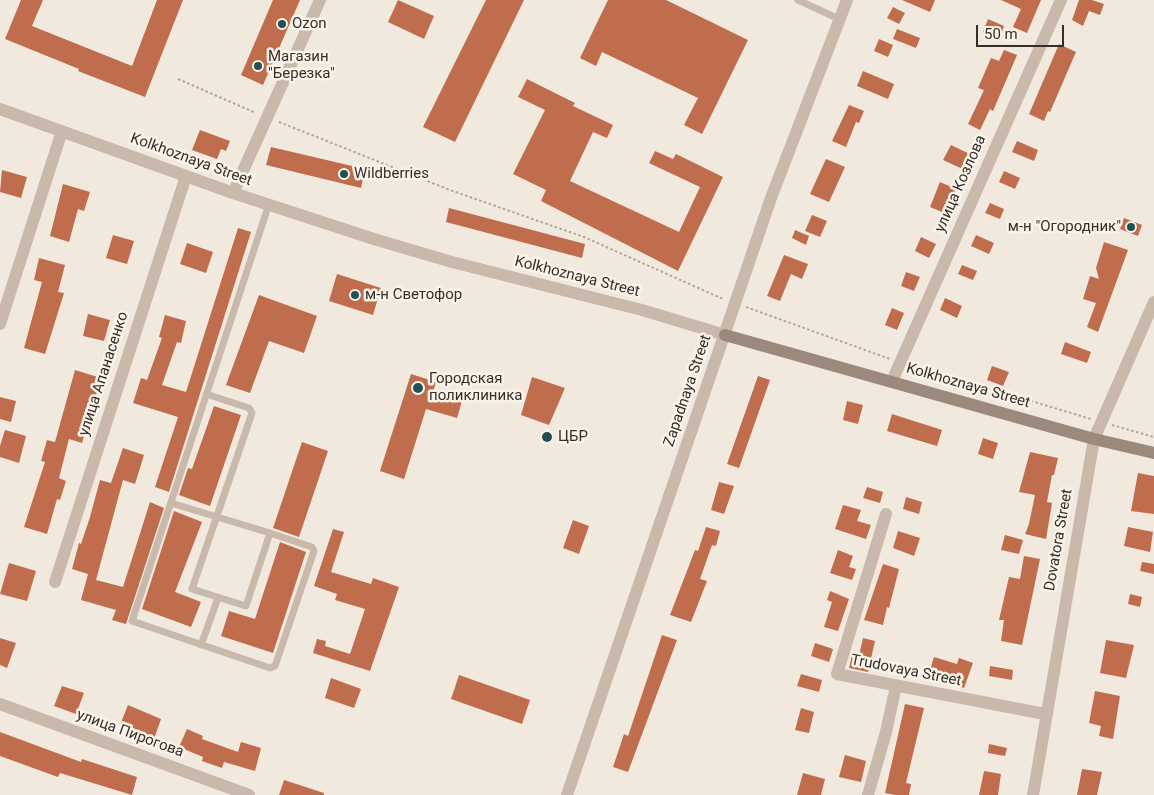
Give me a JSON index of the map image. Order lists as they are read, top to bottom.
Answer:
{
  "streets": {
    "main road": ["Kolkhoznaya Street"],
    "street": [
      "улица Козлова",
      "улица Апанасенко",
      "Zapadnaya Street",
      "Dovatora Street",
      "Trudovaya Street",
      "улица Пирогова"
    ]
  },
  "crossings": [
    ["Kolkhoznaya Street", "улица Козлова"],
    ["Kolkhoznaya Street", "улица Апанасенко"],
    ["Kolkhoznaya Street", "Zapadnaya Street"],
    ["Kolkhoznaya Street", "Dovatora Street"],
    ["Dovatora Street", "Trudovaya Street"]
  ],
  "places": [
    "Ozon",
    "Магазин \"Березка\"",
    "Wildberries",
    "м-н \"Огородник\"",
    "м-н Светофор",
    "Городская поликлиника",
    "ЦБР"
  ],
  "scale_bar": "50 m"
}
